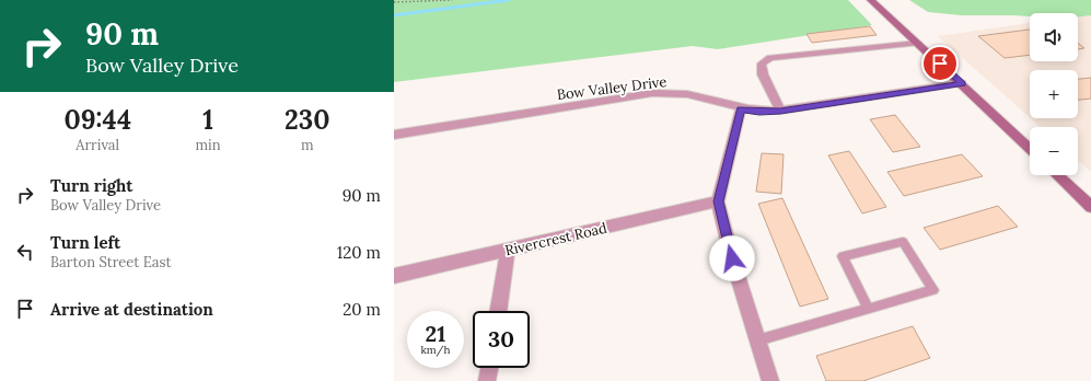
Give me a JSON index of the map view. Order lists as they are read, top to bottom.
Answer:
{
  "streets": {
    "street": ["Bow Valley Drive", "Rivercrest Road"]
  },
  "page": {
    "turn": ["90 m", "Bow Valley Drive"],
    "map_buttons": ["+", "−"],
    "eta": [
      "09:44",
      "Arrival",
      "1",
      "min",
      "230",
      "m"
    ],
    "list": [
      {
        "name": "Turn right",
        "note": "Bow Valley Drive",
        "value": "90 m"
      },
      {
        "name": "Turn left",
        "note": "Barton Street East",
        "value": "120 m"
      },
      {
        "name": "Arrive at destination",
        "value": "20 m"
      }
    ],
    "speed": "21 km/h",
    "limit": "30"
  }
}
